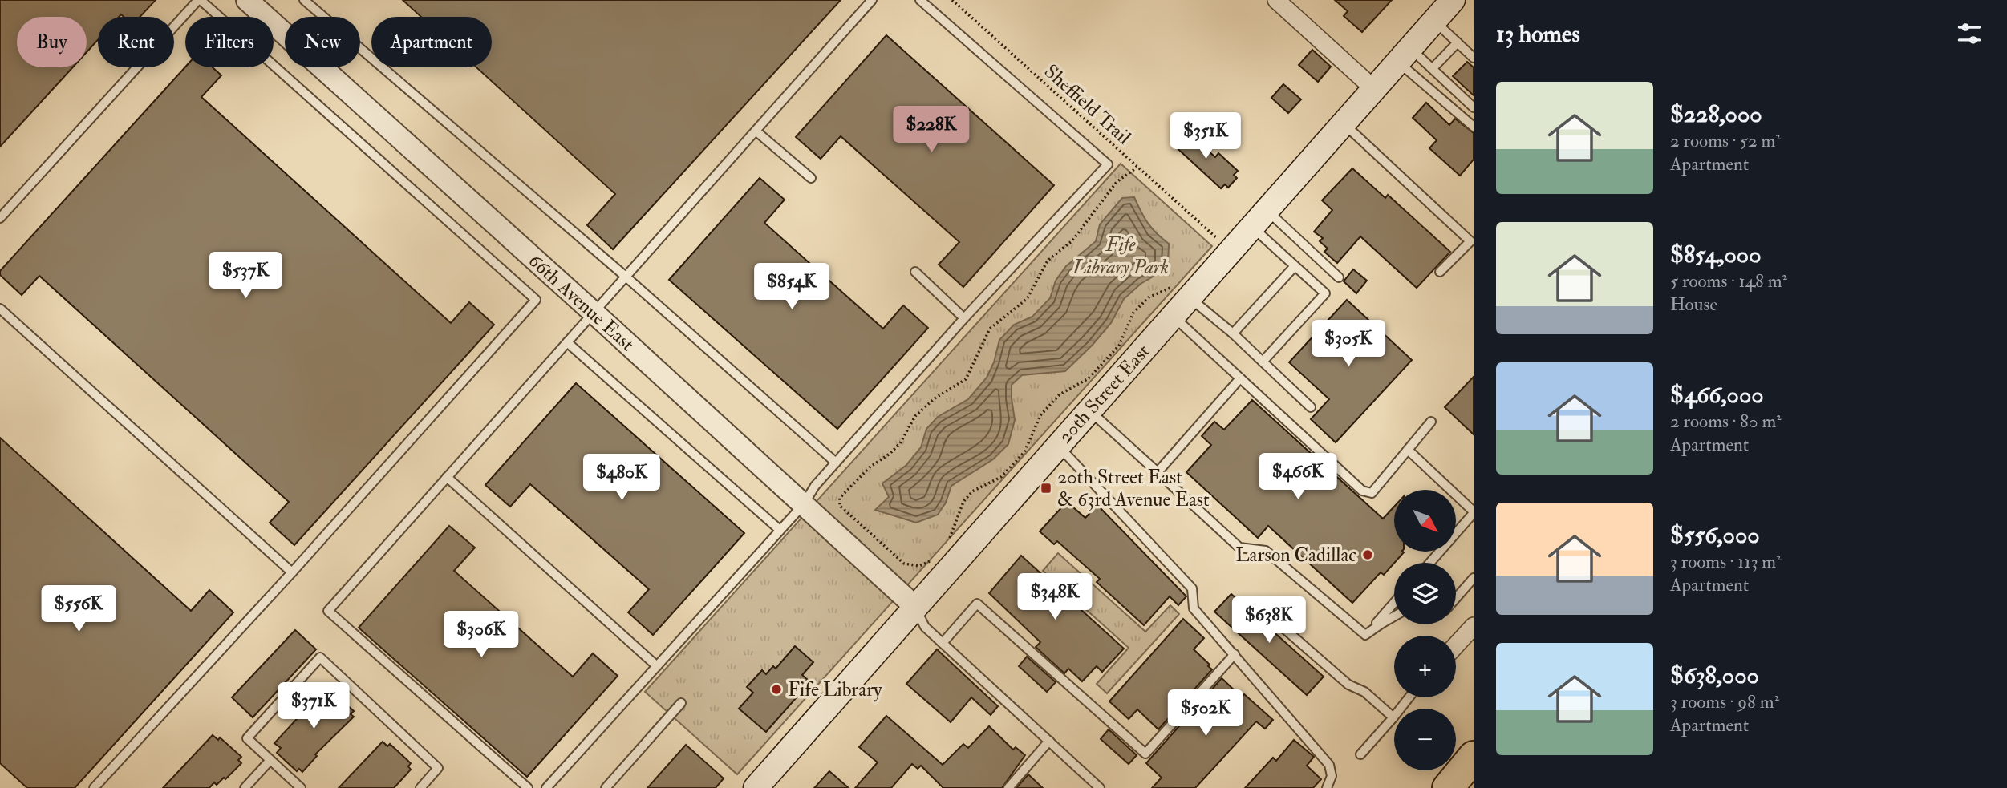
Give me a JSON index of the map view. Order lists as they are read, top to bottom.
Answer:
{
  "streets": {
    "main road": ["20th Street East"],
    "street": ["66th Avenue East"],
    "path": ["Sheffield Trail"]
  },
  "crossings": [
    ["Sheffield Trail", "20th Street East"],
    ["66th Avenue East", "20th Street East"]
  ],
  "parks": ["Fife Library Park"],
  "places": {
    "transit": ["20th Street East & 63rd Avenue East"],
    "other": ["Larson Cadillac", "Fife Library"]
  },
  "north": "bottom right",
  "page": {
    "heading": "13 homes",
    "chip": [
      "Buy",
      "Rent",
      "Filters",
      "New",
      "Apartment"
    ],
    "list": [
      {
        "name": "$228,000",
        "note": "2 rooms · 52 m² · Apartment"
      },
      {
        "name": "$854,000",
        "note": "5 rooms · 148 m² · House"
      },
      {
        "name": "$466,000",
        "note": "2 rooms · 80 m² · Apartment"
      },
      {
        "name": "$556,000",
        "note": "3 rooms · 113 m² · Apartment"
      },
      {
        "name": "$638,000",
        "note": "3 rooms · 98 m² · Apartment"
      }
    ],
    "price": [
      "$228K",
      "$351K",
      "$537K",
      "$854K",
      "$305K",
      "$466K",
      "$480K",
      "$348K",
      "$556K",
      "$638K",
      "$306K",
      "$371K",
      "$502K"
    ],
    "map_buttons": ["+", "−"]
  }
}
